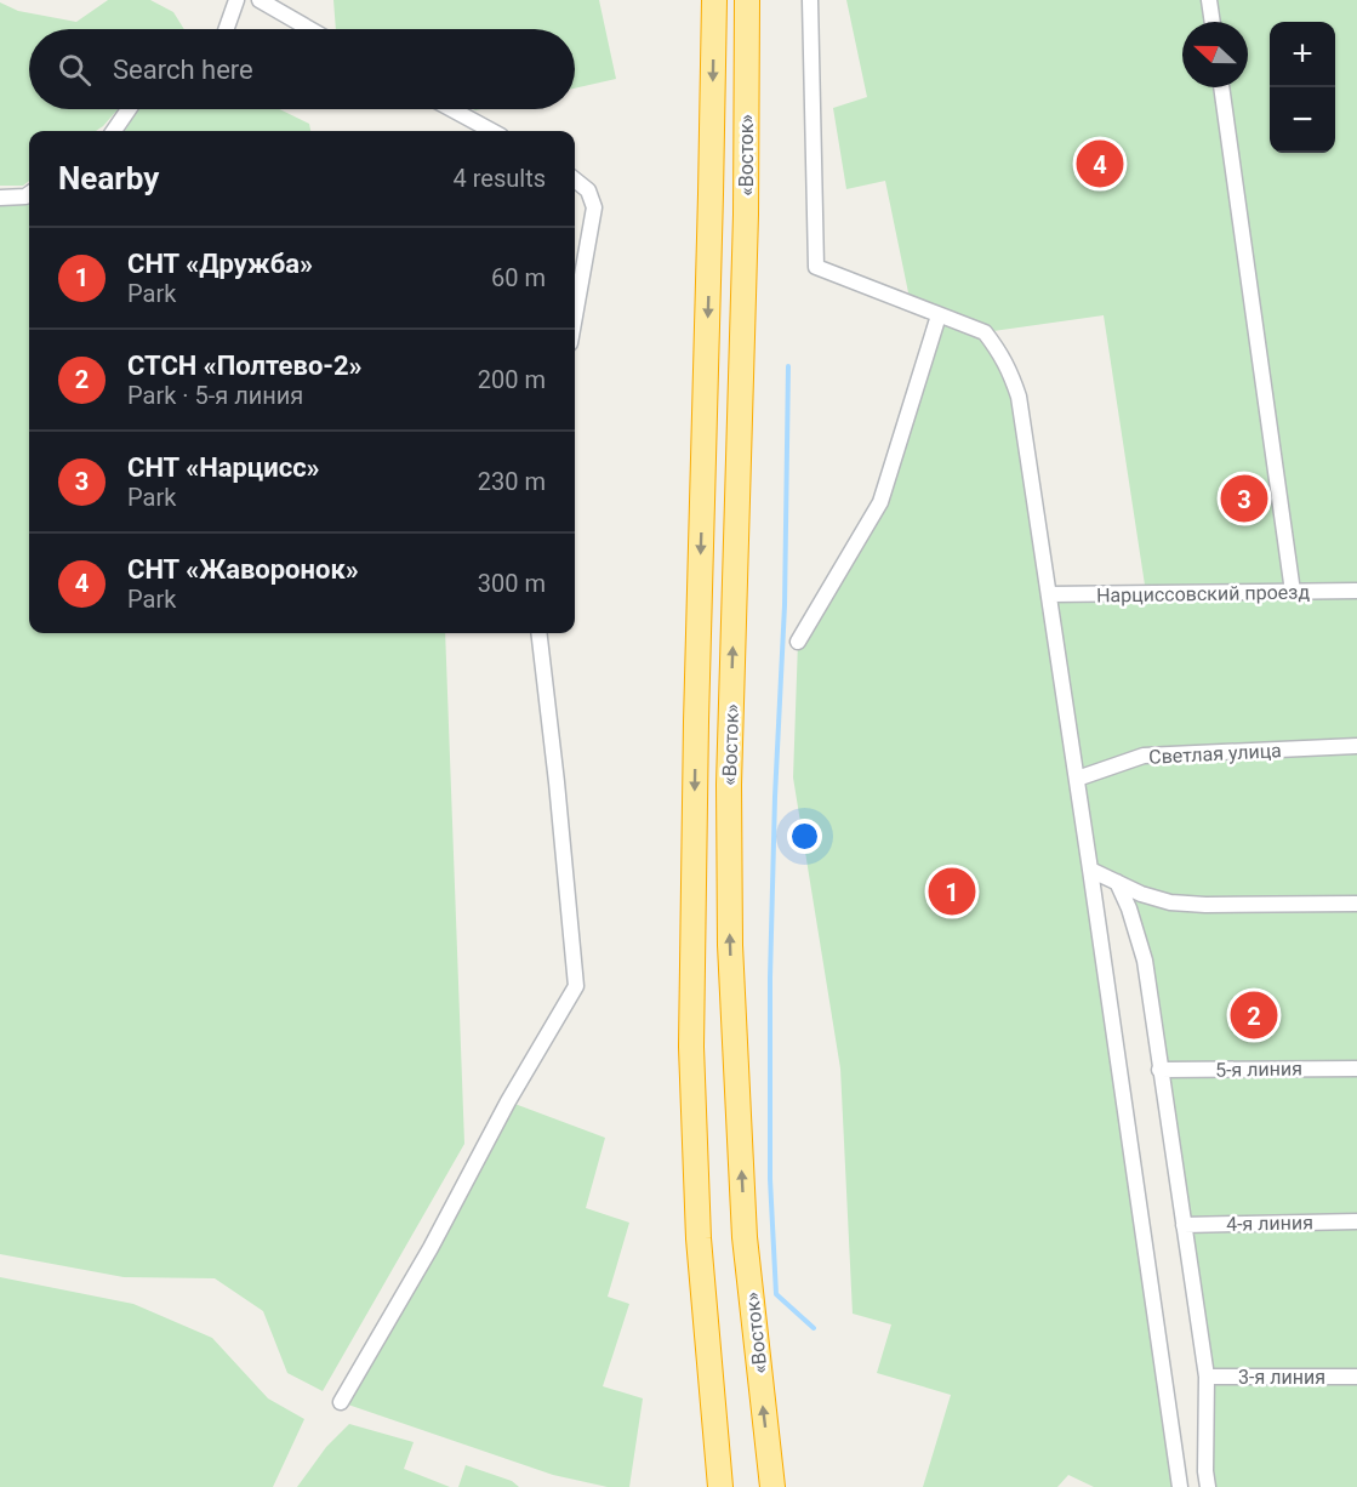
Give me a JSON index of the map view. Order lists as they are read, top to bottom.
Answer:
{
  "streets": {
    "highway": ["«Восток»"],
    "street": [
      "Нарциссовский проезд",
      "Светлая улица",
      "5-я линия",
      "4-я линия",
      "3-я линия"
    ]
  },
  "north": "left",
  "page": {
    "map_buttons": ["+", "−"],
    "search": "Search here",
    "heading": ["Nearby", "4 results"],
    "pins": [
      "4",
      "3",
      "1",
      "2"
    ],
    "list": [
      {
        "mark": "1",
        "name": "СНТ «Дружба»",
        "note": "Park",
        "value": "60 m"
      },
      {
        "mark": "2",
        "name": "СТСН «Полтево-2»",
        "note": "Park · 5-я линия",
        "value": "200 m"
      },
      {
        "mark": "3",
        "name": "СНТ «Нарцисс»",
        "note": "Park",
        "value": "230 m"
      },
      {
        "mark": "4",
        "name": "СНТ «Жаворонок»",
        "note": "Park",
        "value": "300 m"
      }
    ]
  }
}
